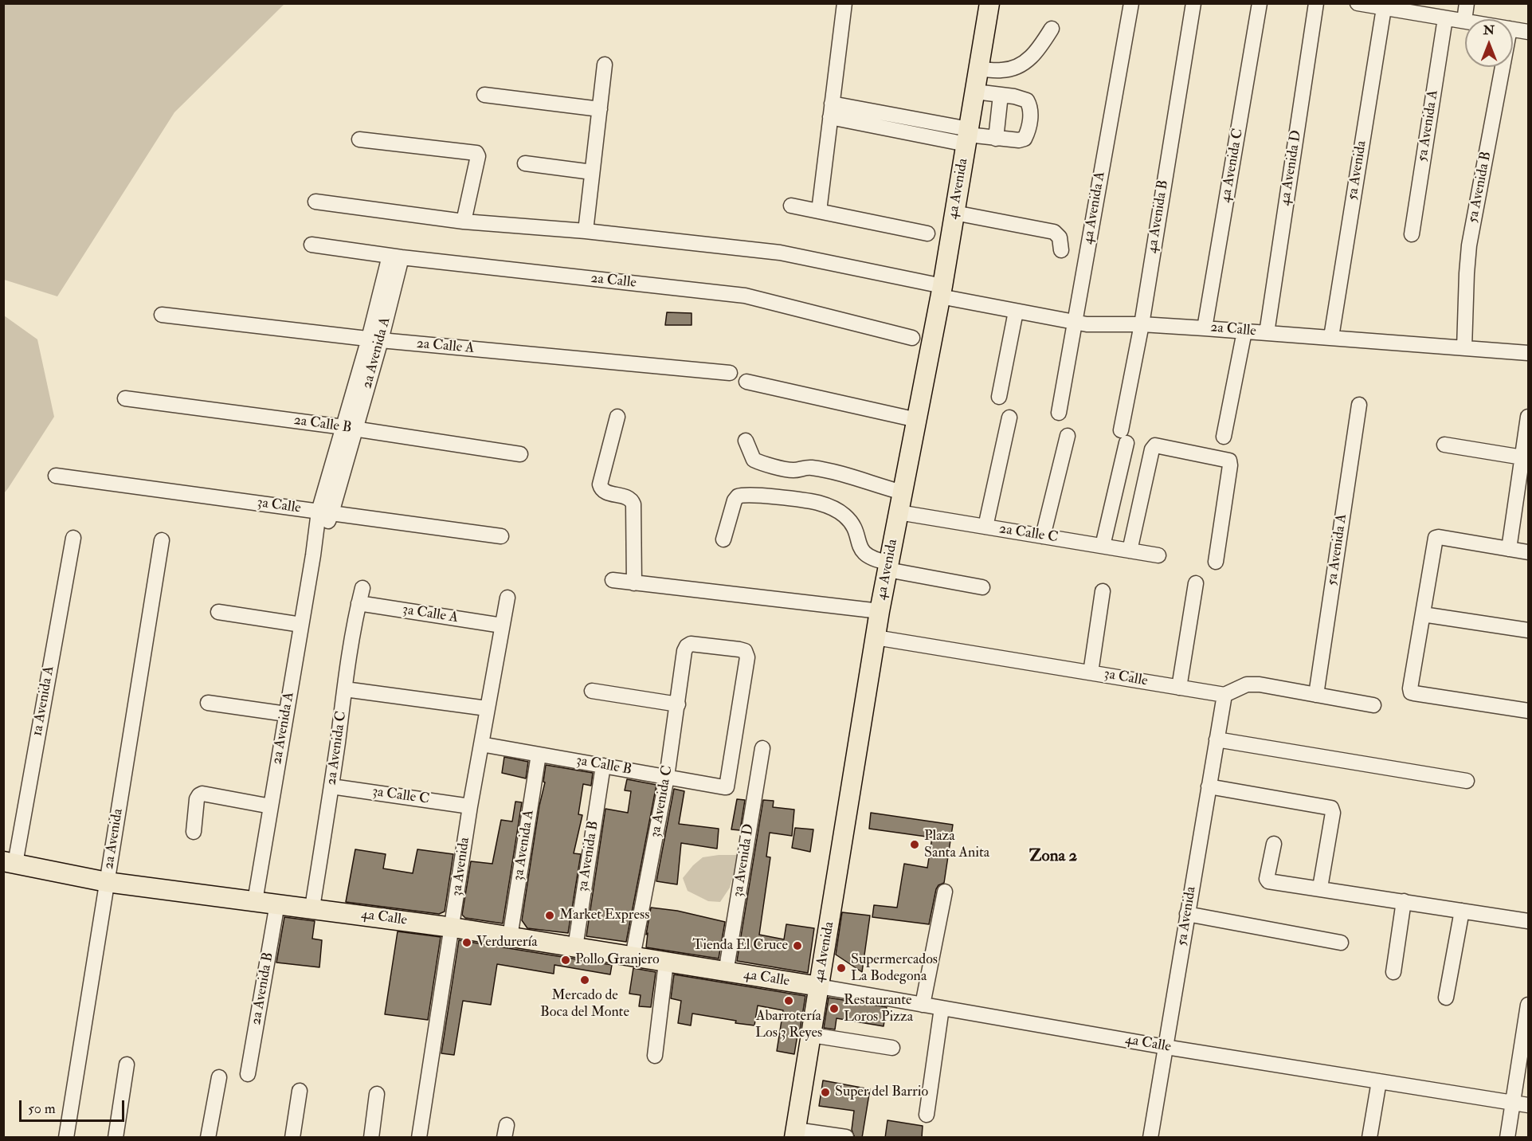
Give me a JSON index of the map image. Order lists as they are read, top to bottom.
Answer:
{
  "streets": {
    "main road": ["4a Avenida", "4a Calle"],
    "street": [
      "5a Avenida A",
      "4a Avenida C",
      "4a Avenida D",
      "5a Avenida",
      "5a Avenida B",
      "4a Avenida A",
      "4a Avenida B",
      "2a Calle",
      "2a Calle A",
      "2a Avenida A",
      "2a Calle B",
      "3a Calle",
      "2a Calle C",
      "3a Calle A",
      "1a Avenida A",
      "2a Avenida C",
      "3a Calle B",
      "3a Calle C",
      "3a Avenida C",
      "2a Avenida",
      "3a Avenida A",
      "3a Avenida B",
      "3a Avenida D",
      "3a Avenida",
      "2a Avenida B"
    ]
  },
  "crossings": [
    ["4a Avenida C", "2a Calle"],
    ["4a Avenida D", "2a Calle"],
    ["5a Avenida", "2a Calle"],
    ["5a Avenida", "3a Calle"],
    ["5a Avenida", "4a Calle"],
    ["5a Avenida B", "2a Calle"],
    ["4a Avenida", "2a Calle"],
    ["4a Avenida", "3a Calle"],
    ["4a Avenida", "2a Calle C"],
    ["4a Avenida", "4a Calle"],
    ["4a Avenida A", "2a Calle"],
    ["4a Avenida B", "2a Calle"],
    ["4a Avenida B", "2a Calle C"],
    ["2a Calle", "2a Avenida A"],
    ["2a Calle A", "2a Avenida A"],
    ["2a Avenida A", "2a Calle B"],
    ["2a Avenida A", "3a Calle"],
    ["2a Avenida A", "4a Calle"],
    ["3a Calle A", "2a Avenida C"],
    ["3a Calle A", "3a Avenida"],
    ["1a Avenida A", "4a Calle"],
    ["2a Avenida C", "3a Calle C"],
    ["2a Avenida C", "4a Calle"],
    ["3a Calle B", "3a Avenida C"],
    ["3a Calle B", "3a Avenida A"],
    ["3a Calle B", "3a Avenida B"],
    ["3a Calle B", "3a Avenida"],
    ["3a Calle C", "3a Avenida"],
    ["3a Avenida C", "4a Calle"],
    ["2a Avenida", "4a Calle"],
    ["3a Avenida A", "4a Calle"],
    ["3a Avenida B", "4a Calle"],
    ["3a Avenida D", "4a Calle"],
    ["3a Avenida", "4a Calle"],
    ["4a Calle", "2a Avenida B"]
  ],
  "districts": ["Zona 2"],
  "places": [
    "Plaza Santa Anita",
    "Market Express",
    "Verdurería",
    "Tienda El Cruce",
    "Pollo Granjero",
    "Supermercados La Bodegona",
    "Mercado de Boca del Monte",
    "Abarrotería Los 3 Reyes",
    "Restaurante Loros Pizza",
    "Super del Barrio"
  ],
  "scale_bar": "50 m",
  "north": "top"
}
